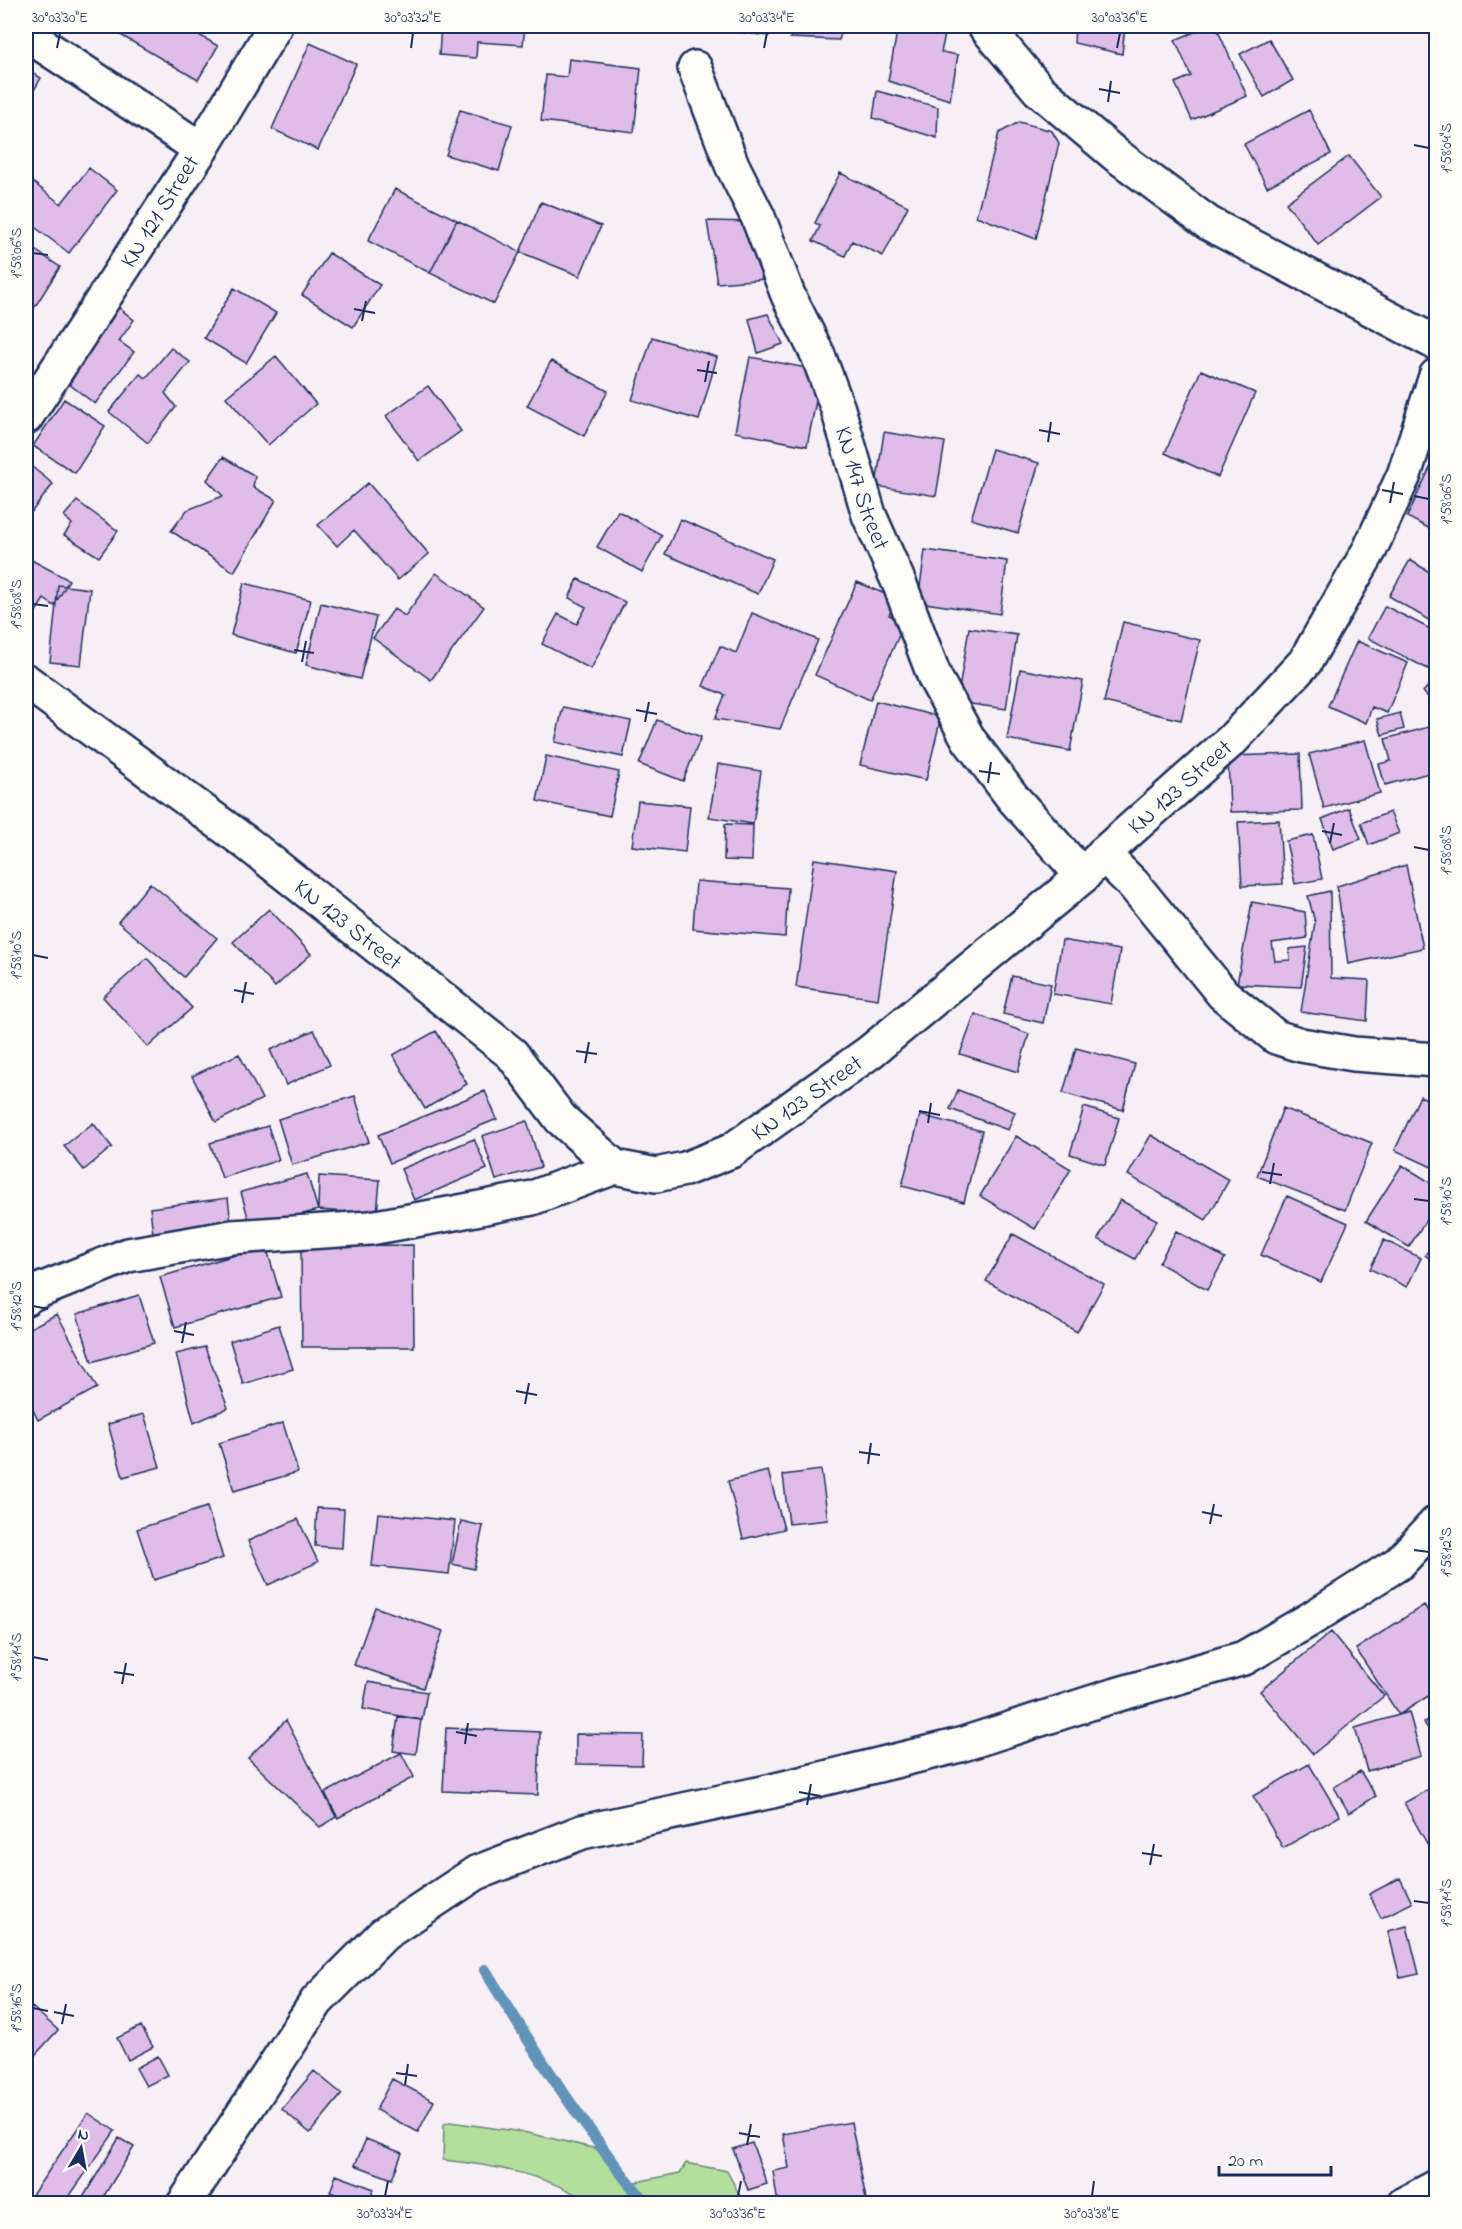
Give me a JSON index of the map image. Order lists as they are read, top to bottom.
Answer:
{
  "streets": {
    "street": ["KN 121 Street", "KN 147 Street", "KN 123 Street"]
  },
  "crossings": [
    ["KN 147 Street", "KN 123 Street"]
  ],
  "scale_bar": "20 m",
  "north": "top",
  "coordinates": [
    "30°03'30\"E",
    "30°03'32\"E",
    "30°03'34\"E",
    "30°03'36\"E",
    "1°58'04\"S",
    "1°58'06\"S",
    "1°58'08\"S",
    "1°58'10\"S",
    "1°58'12\"S",
    "1°58'14\"S",
    "1°58'16\"S",
    "30°03'38\"E"
  ]
}
